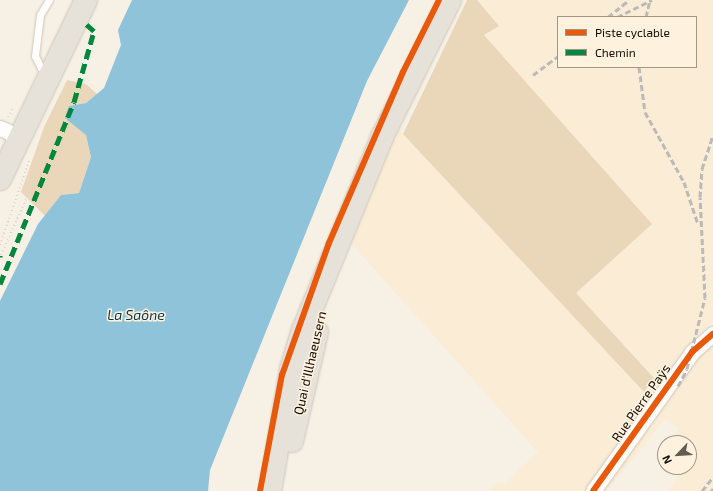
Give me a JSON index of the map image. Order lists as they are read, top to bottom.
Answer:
{
  "streets": {
    "main road": ["Quai d'Illhaeusern"],
    "street": ["Rue Pierre Paÿs"]
  },
  "water": ["La Saône"],
  "legend": ["Piste cyclable", "Chemin"],
  "north": "bottom left"
}
